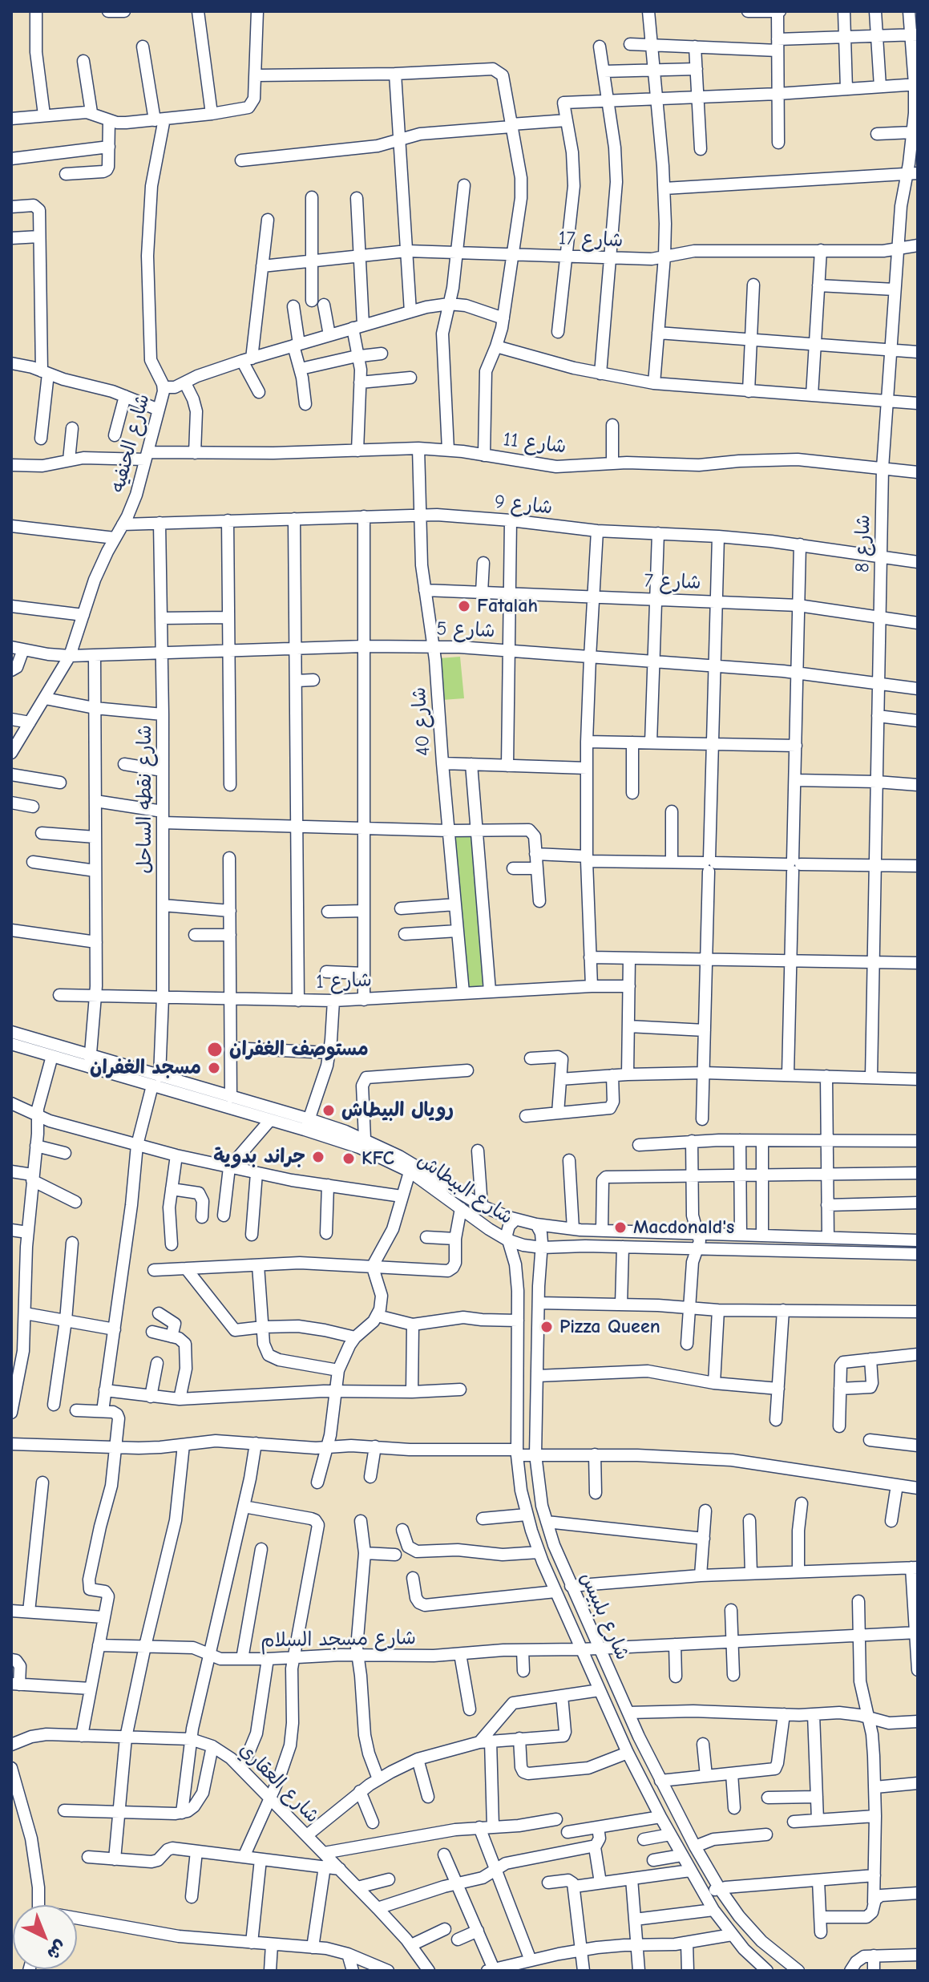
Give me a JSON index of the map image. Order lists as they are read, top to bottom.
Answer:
{
  "streets": {
    "street": [
      "شارع 17",
      "شارع الحنفيه",
      "شارع 11",
      "شارع 9",
      "شارع 8",
      "شارع 7",
      "شارع 5",
      "شارع 40",
      "شارع نقطه الساحل",
      "شارع 1",
      "شارع البيطاش",
      "شارع بلبيس",
      "شارع مسجد السلام",
      "شارع العقاري"
    ]
  },
  "crossings": [
    ["شارع 17", "شارع 8"],
    ["شارع الحنفيه", "شارع 11"],
    ["شارع الحنفيه", "شارع 9"],
    ["شارع الحنفيه", "شارع 5"],
    ["شارع 11", "شارع 8"],
    ["شارع 11", "شارع 40"],
    ["شارع 9", "شارع 8"],
    ["شارع 9", "شارع 40"],
    ["شارع 9", "شارع نقطه الساحل"],
    ["شارع 8", "شارع 7"],
    ["شارع 8", "شارع 5"],
    ["شارع 7", "شارع 40"],
    ["شارع 5", "شارع 40"],
    ["شارع 5", "شارع نقطه الساحل"],
    ["شارع 40", "شارع 1"],
    ["شارع نقطه الساحل", "شارع 1"],
    ["شارع نقطه الساحل", "شارع البيطاش"],
    ["شارع البيطاش", "شارع بلبيس"],
    ["شارع بلبيس", "شارع مسجد السلام"]
  ],
  "places": [
    "Fatalah",
    "مستوصف الغفران",
    "مسجد الغفران",
    "رويال البيطاش",
    "جراند بدوية",
    "KFC",
    "Macdonald's",
    "Pizza Queen"
  ],
  "north": "bottom right"
}
